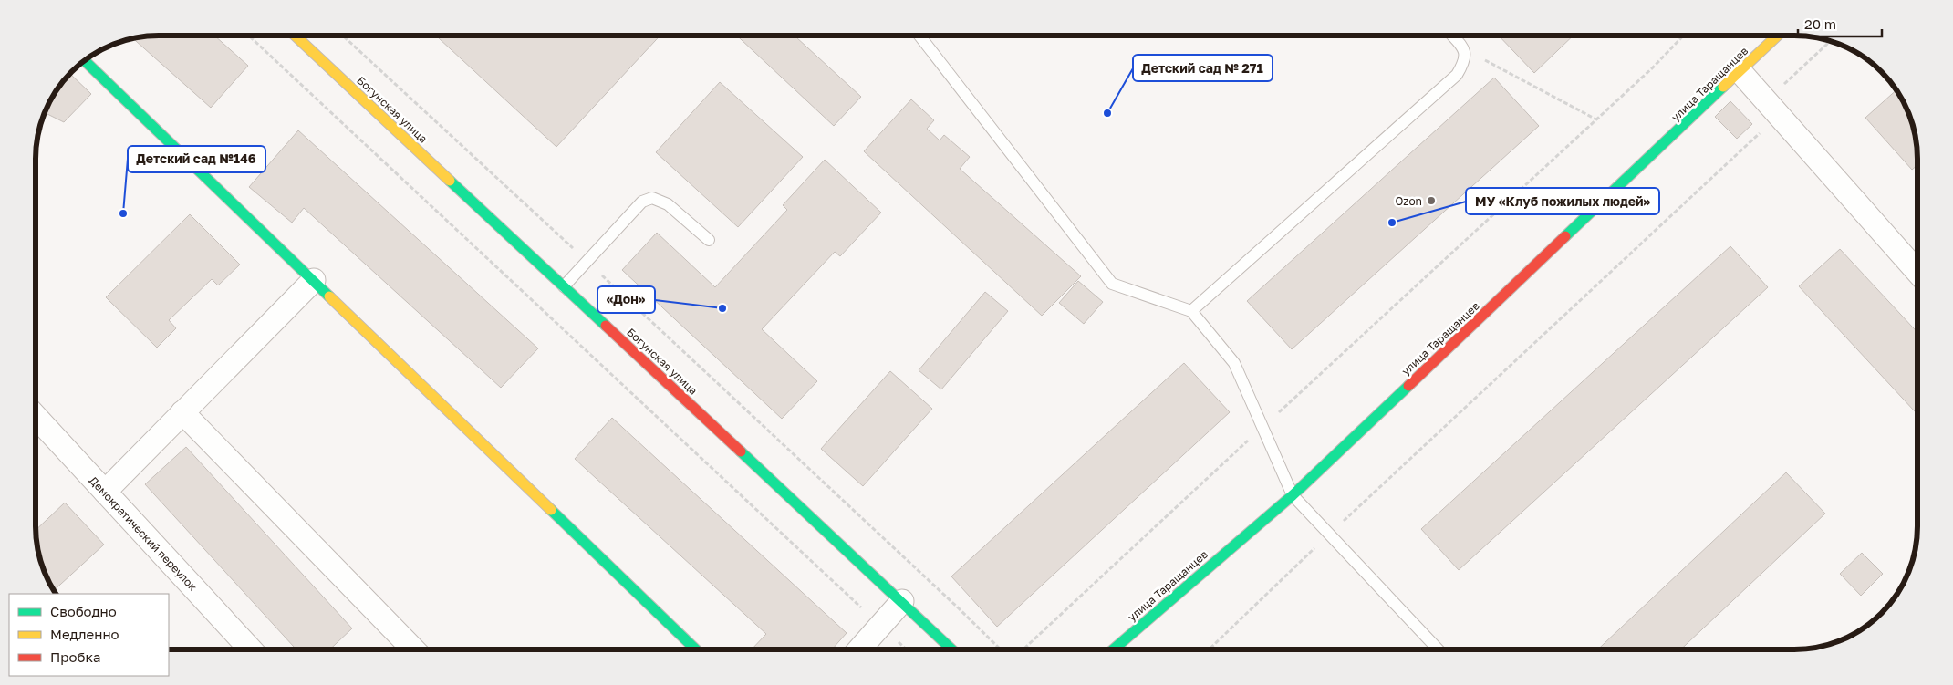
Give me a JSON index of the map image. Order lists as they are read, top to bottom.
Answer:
{
  "streets": {
    "street": ["улица Таращанцев", "Богунская улица", "Демократический переулок"]
  },
  "places": [
    "Детский сад № 271",
    "Ozon",
    "Детский сад №146",
    "МУ «Клуб пожилых людей»",
    "«Дон»"
  ],
  "legend": ["Свободно", "Медленно", "Пробка"],
  "scale_bar": "20 m"
}
